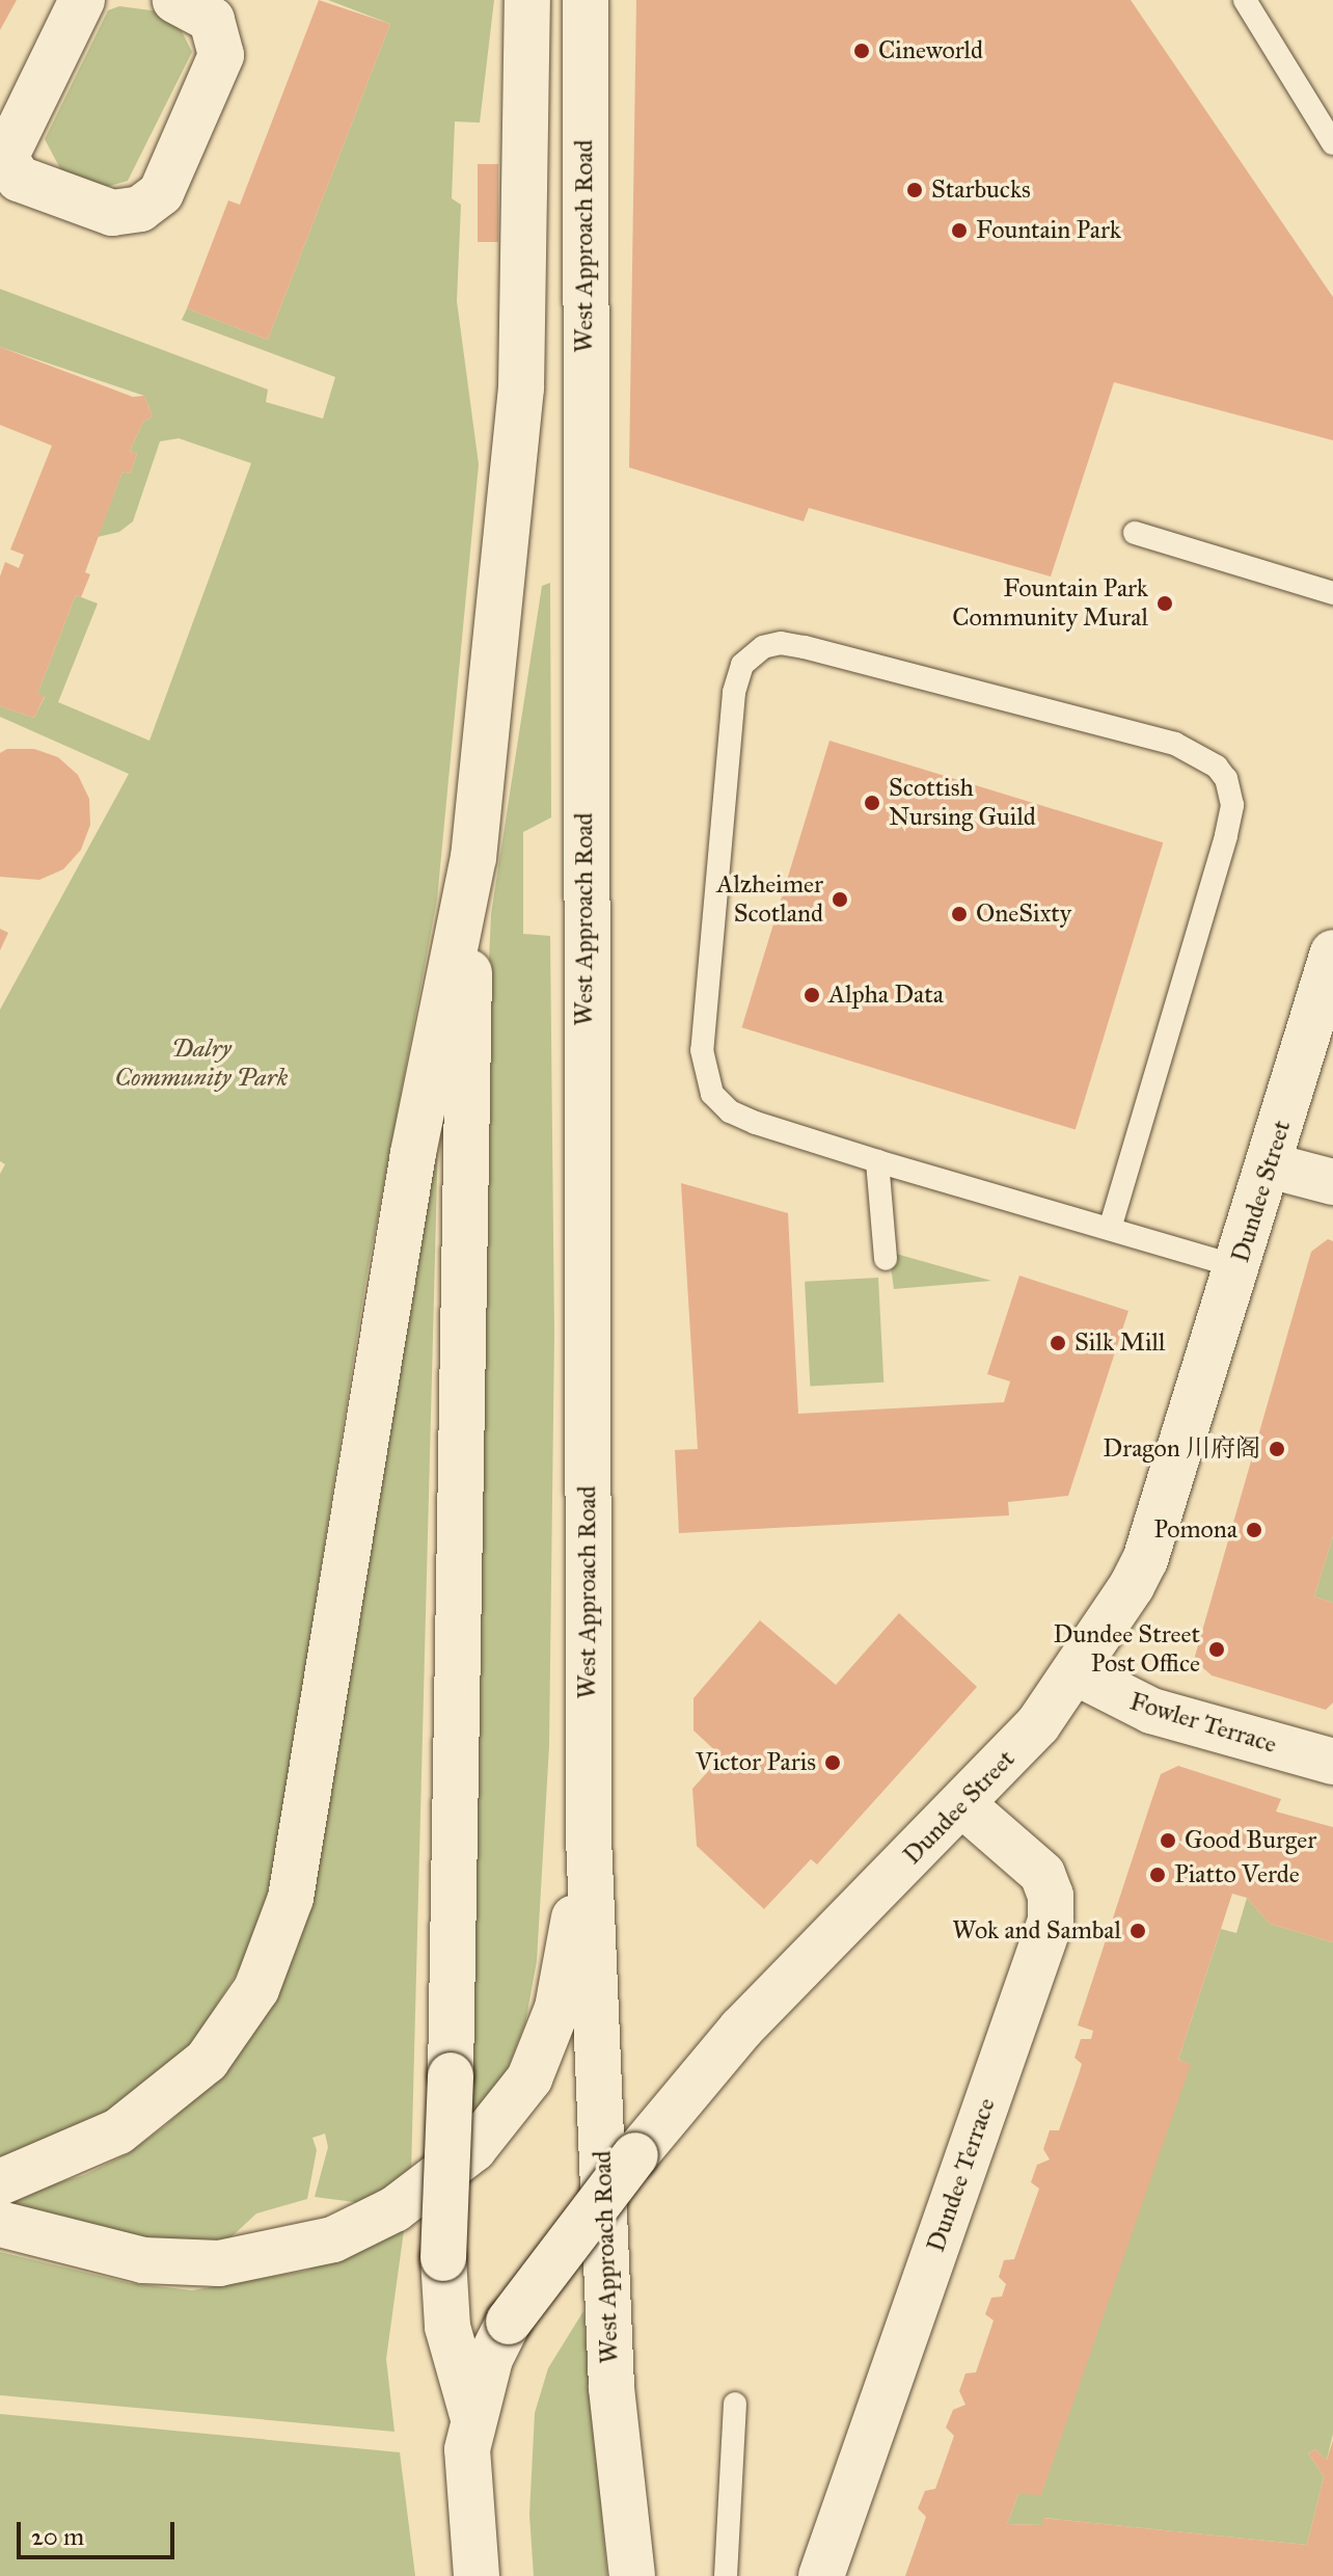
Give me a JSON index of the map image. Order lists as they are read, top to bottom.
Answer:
{
  "streets": {
    "street": [
      "West Approach Road",
      "Dundee Street",
      "Fowler Terrace",
      "Dundee Terrace"
    ]
  },
  "crossings": [
    ["Dundee Street", "Fowler Terrace"],
    ["Dundee Street", "Dundee Terrace"]
  ],
  "parks": ["Dalry Community Park"],
  "places": [
    "Cineworld",
    "Starbucks",
    "Fountain Park",
    "Fountain Park Community Mural",
    "Scottish Nursing Guild",
    "Alzheimer Scotland",
    "OneSixty",
    "Alpha Data",
    "Silk Mill",
    "Dragon 川府阁",
    "Pomona",
    "Dundee Street Post Office",
    "Victor Paris",
    "Good Burger",
    "Piatto Verde",
    "Wok and Sambal"
  ],
  "scale_bar": "20 m"
}
